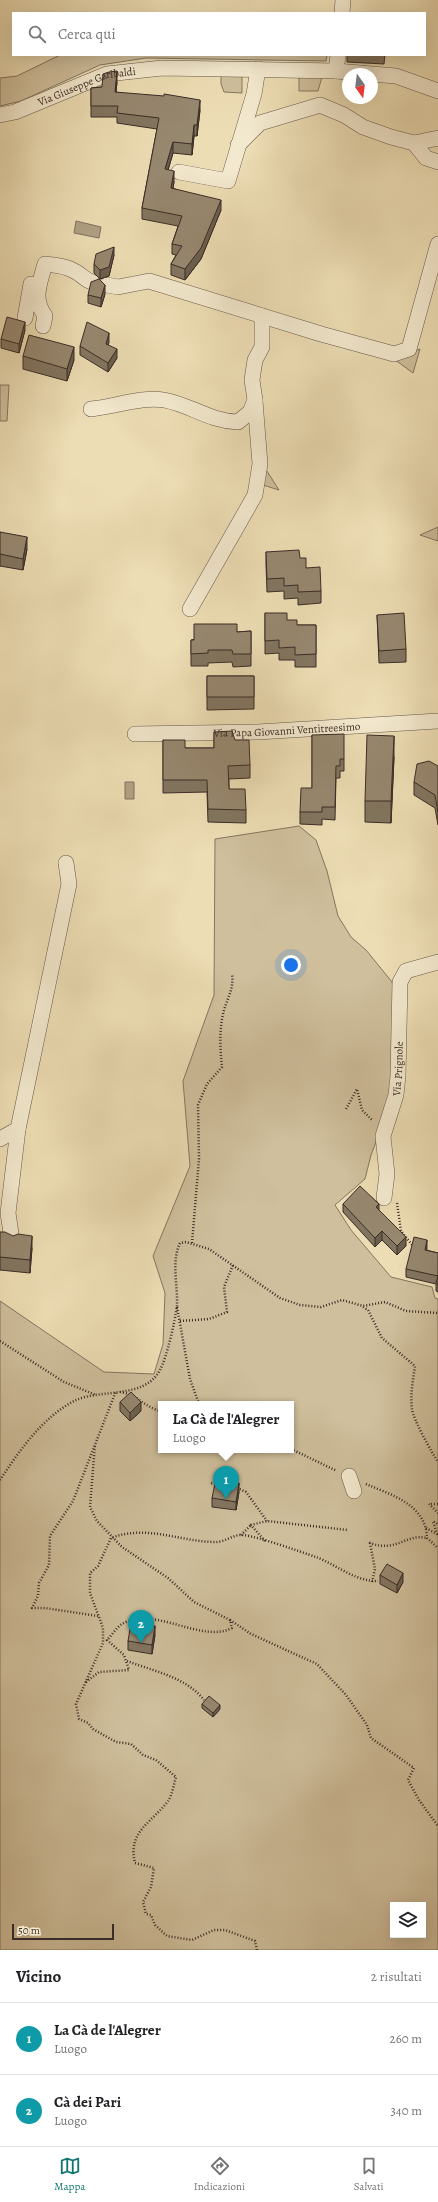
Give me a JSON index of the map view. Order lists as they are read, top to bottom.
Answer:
{
  "streets": {
    "street": ["Via Giuseppe Garibaldi", "Via Papa Giovanni Ventitreesimo", "Via Prignole"]
  },
  "scale_bar": "50 m",
  "north": "bottom",
  "page": {
    "search": "Cerca qui",
    "popup": ["La Cà de l'Alegrer", "Luogo"],
    "pins": ["1", "2"],
    "scale": "50 m",
    "heading": ["Vicino", "2 risultati"],
    "list": [
      {
        "mark": "1",
        "name": "La Cà de l'Alegrer",
        "note": "Luogo",
        "value": "260 m"
      },
      {
        "mark": "2",
        "name": "Cà dei Pari",
        "note": "Luogo",
        "value": "340 m"
      }
    ],
    "nav": ["Mappa", "Indicazioni", "Salvati"]
  }
}
